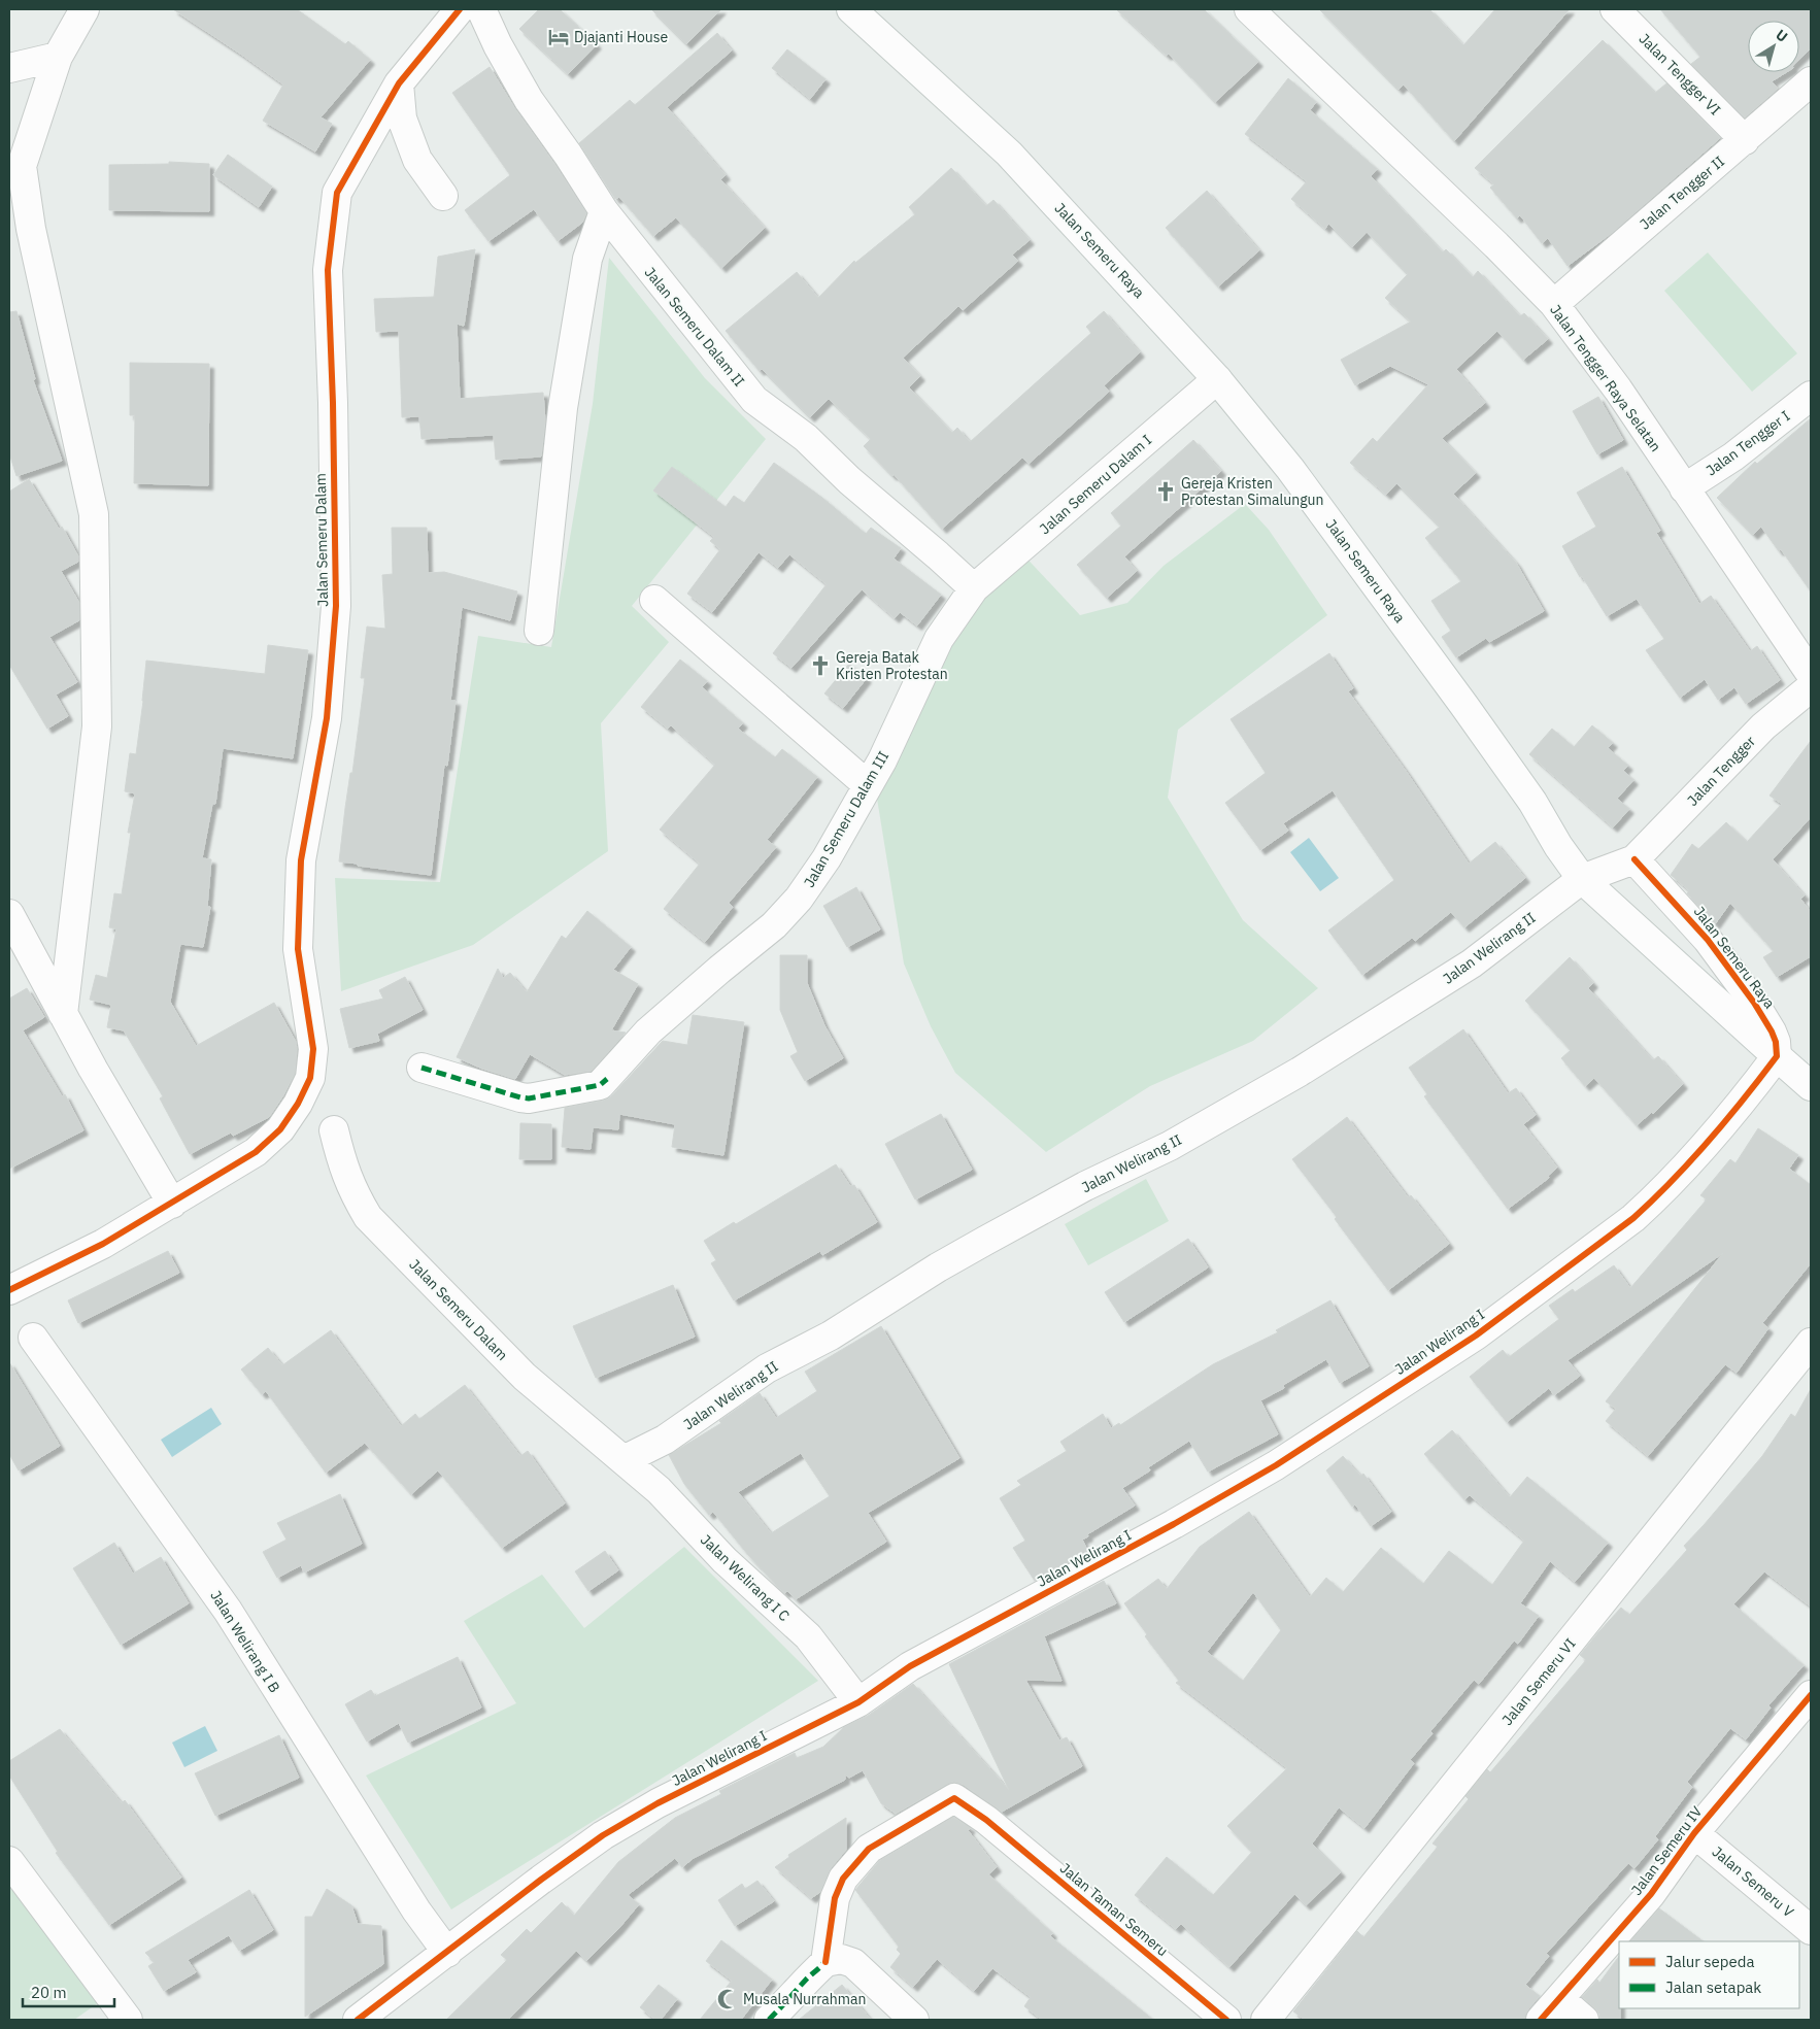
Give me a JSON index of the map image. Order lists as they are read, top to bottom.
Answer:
{
  "streets": {
    "street": [
      "Jalan Tengger VI",
      "Jalan Tengger II",
      "Jalan Semeru Raya",
      "Jalan Semeru Dalam II",
      "Jalan Tengger Raya Selatan",
      "Jalan Tengger I",
      "Jalan Semeru Dalam I",
      "Jalan Semeru Dalam",
      "Jalan Tengger",
      "Jalan Semeru Dalam III",
      "Jalan Welirang II",
      "Jalan Welirang I",
      "Jalan Welirang I C",
      "Jalan Welirang I B",
      "Jalan Semeru VI",
      "Jalan Semeru IV",
      "Jalan Semeru V",
      "Jalan Taman Semeru"
    ]
  },
  "crossings": [
    ["Jalan Tengger VI", "Jalan Tengger II"],
    ["Jalan Tengger II", "Jalan Tengger Raya Selatan"],
    ["Jalan Semeru Raya", "Jalan Semeru Dalam I"],
    ["Jalan Semeru Raya", "Jalan Tengger"],
    ["Jalan Semeru Raya", "Jalan Welirang II"],
    ["Jalan Semeru Raya", "Jalan Welirang I"],
    ["Jalan Semeru Dalam II", "Jalan Semeru Dalam I"],
    ["Jalan Semeru Dalam II", "Jalan Semeru Dalam III"],
    ["Jalan Tengger Raya Selatan", "Jalan Tengger I"],
    ["Jalan Semeru Dalam I", "Jalan Semeru Dalam III"],
    ["Jalan Semeru Dalam", "Jalan Welirang II"],
    ["Jalan Semeru Dalam", "Jalan Welirang I C"],
    ["Jalan Tengger", "Jalan Welirang II"],
    ["Jalan Welirang II", "Jalan Welirang I C"],
    ["Jalan Welirang I", "Jalan Welirang I C"],
    ["Jalan Welirang I", "Jalan Welirang I B"],
    ["Jalan Semeru IV", "Jalan Semeru V"]
  ],
  "places": {
    "hotel": ["Djajanti House"],
    "church": ["Gereja Kristen Protestan Simalungun", "Gereja Batak Kristen Protestan"],
    "mosque": ["Musala Nurrahman"]
  },
  "legend": ["Jalur sepeda", "Jalan setapak"],
  "scale_bar": "20 m",
  "north": "top right"
}
